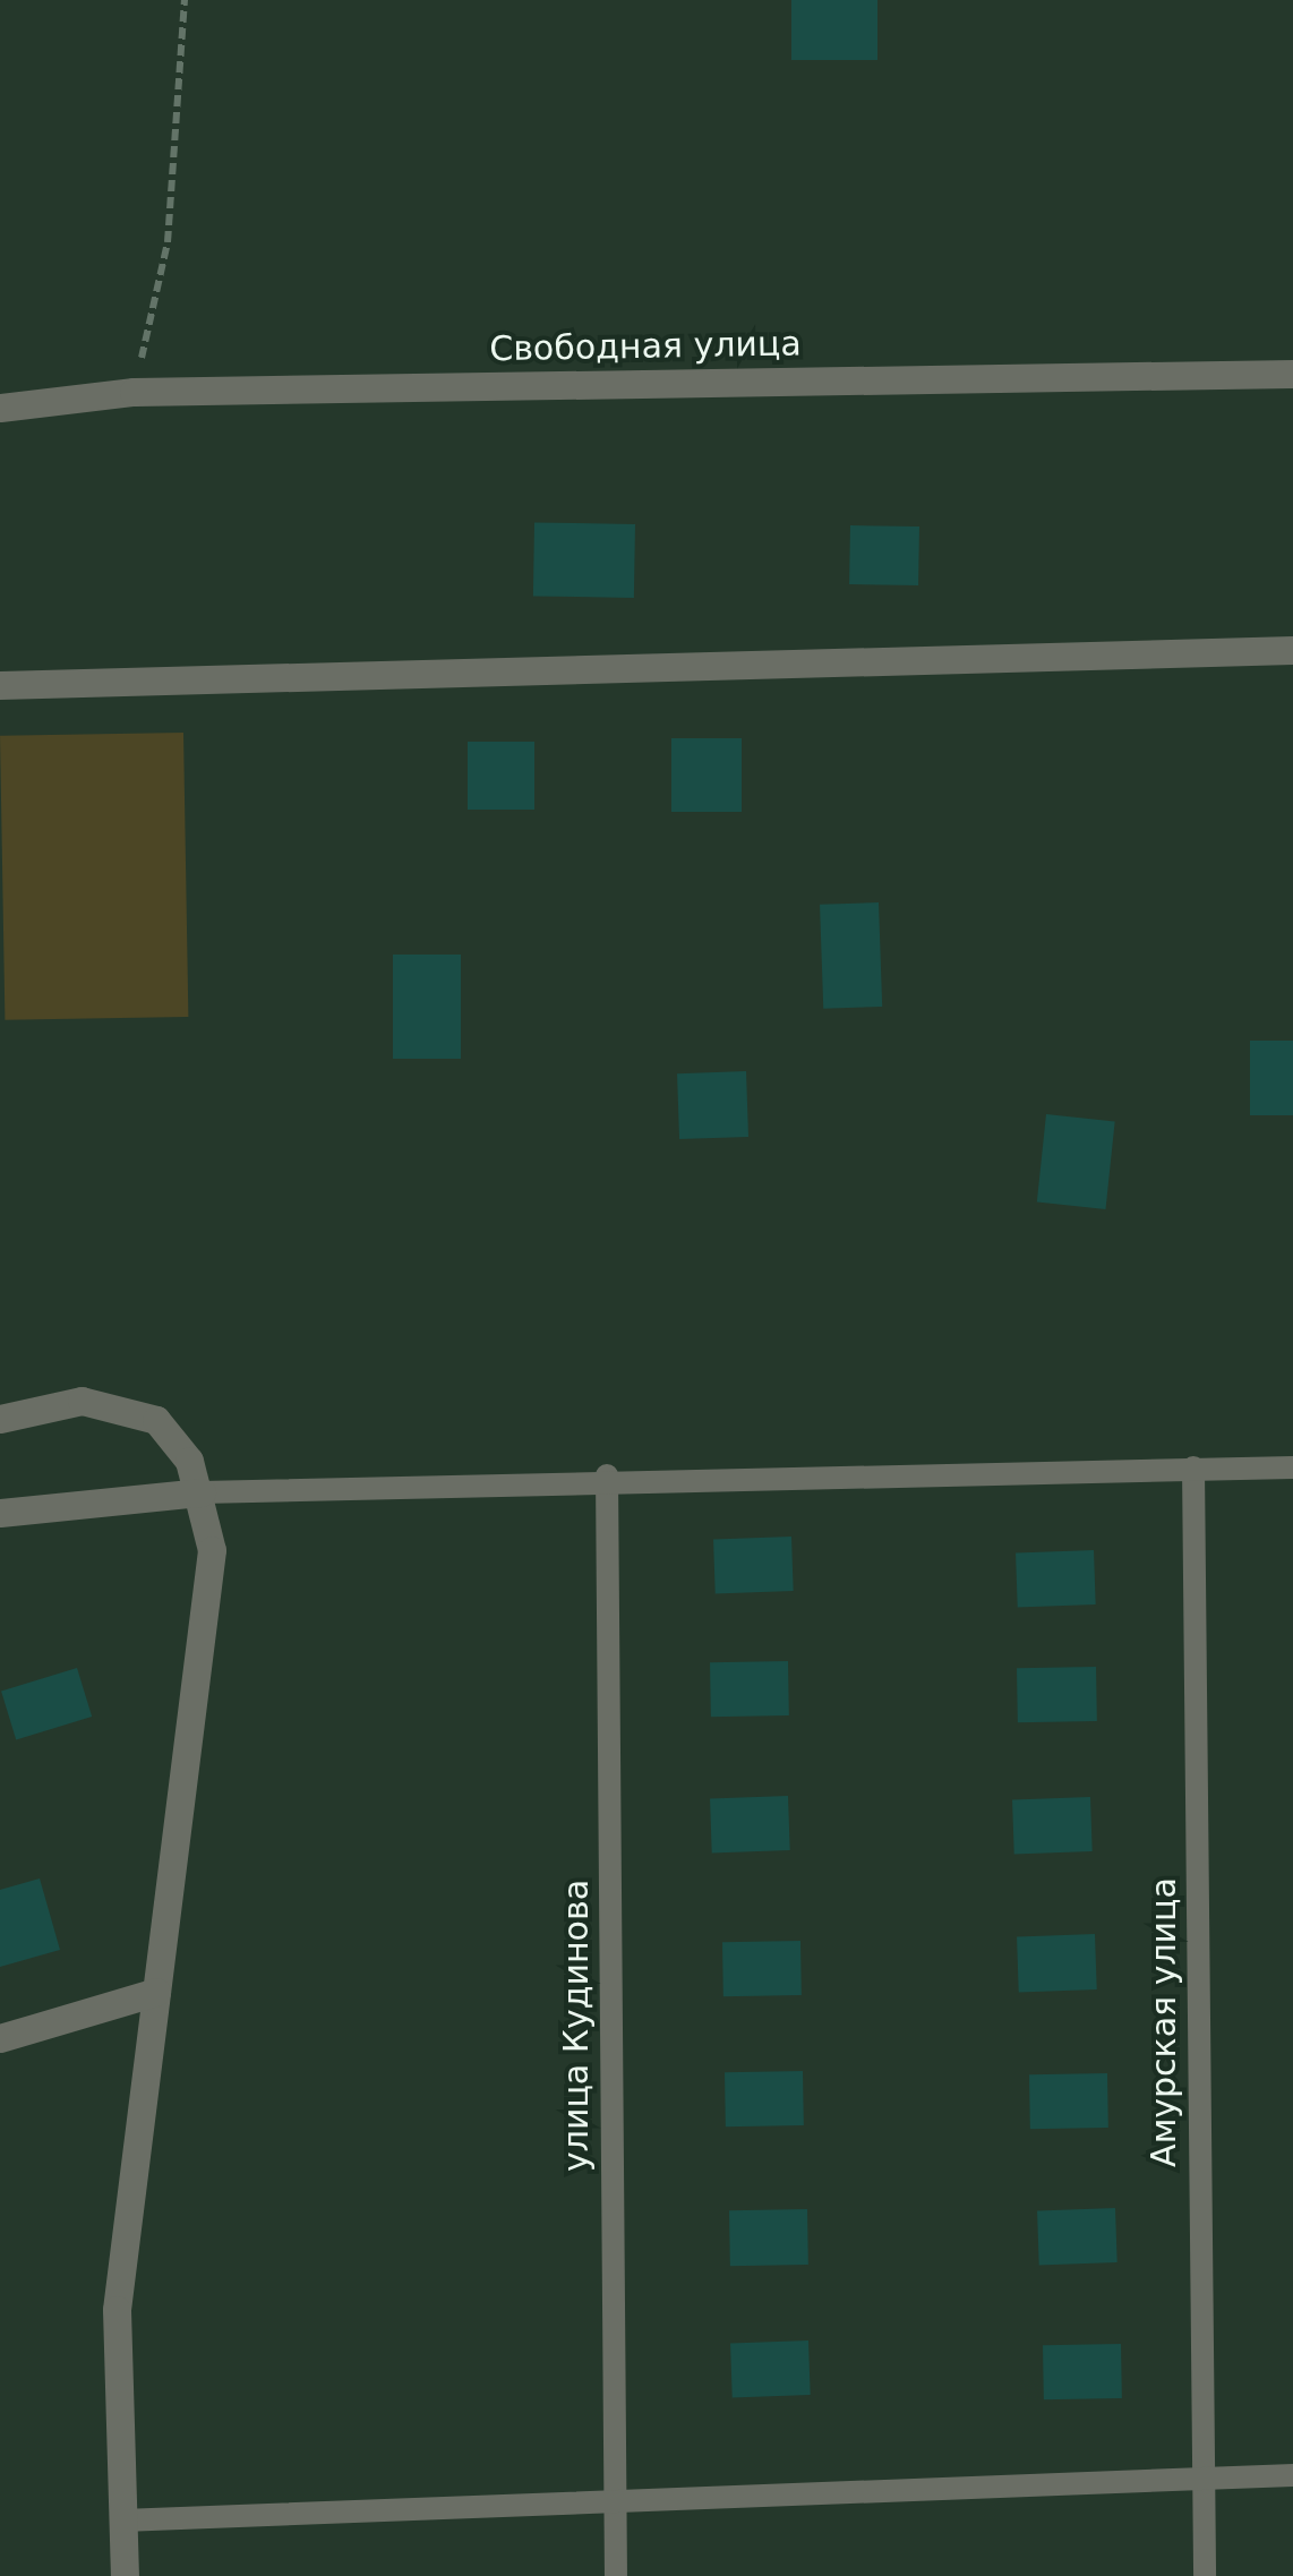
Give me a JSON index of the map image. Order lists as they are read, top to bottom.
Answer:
{
  "streets": {
    "street": ["Свободная улица"],
    "lane": ["Амурская улица", "улица Кудинова"]
  }
}
